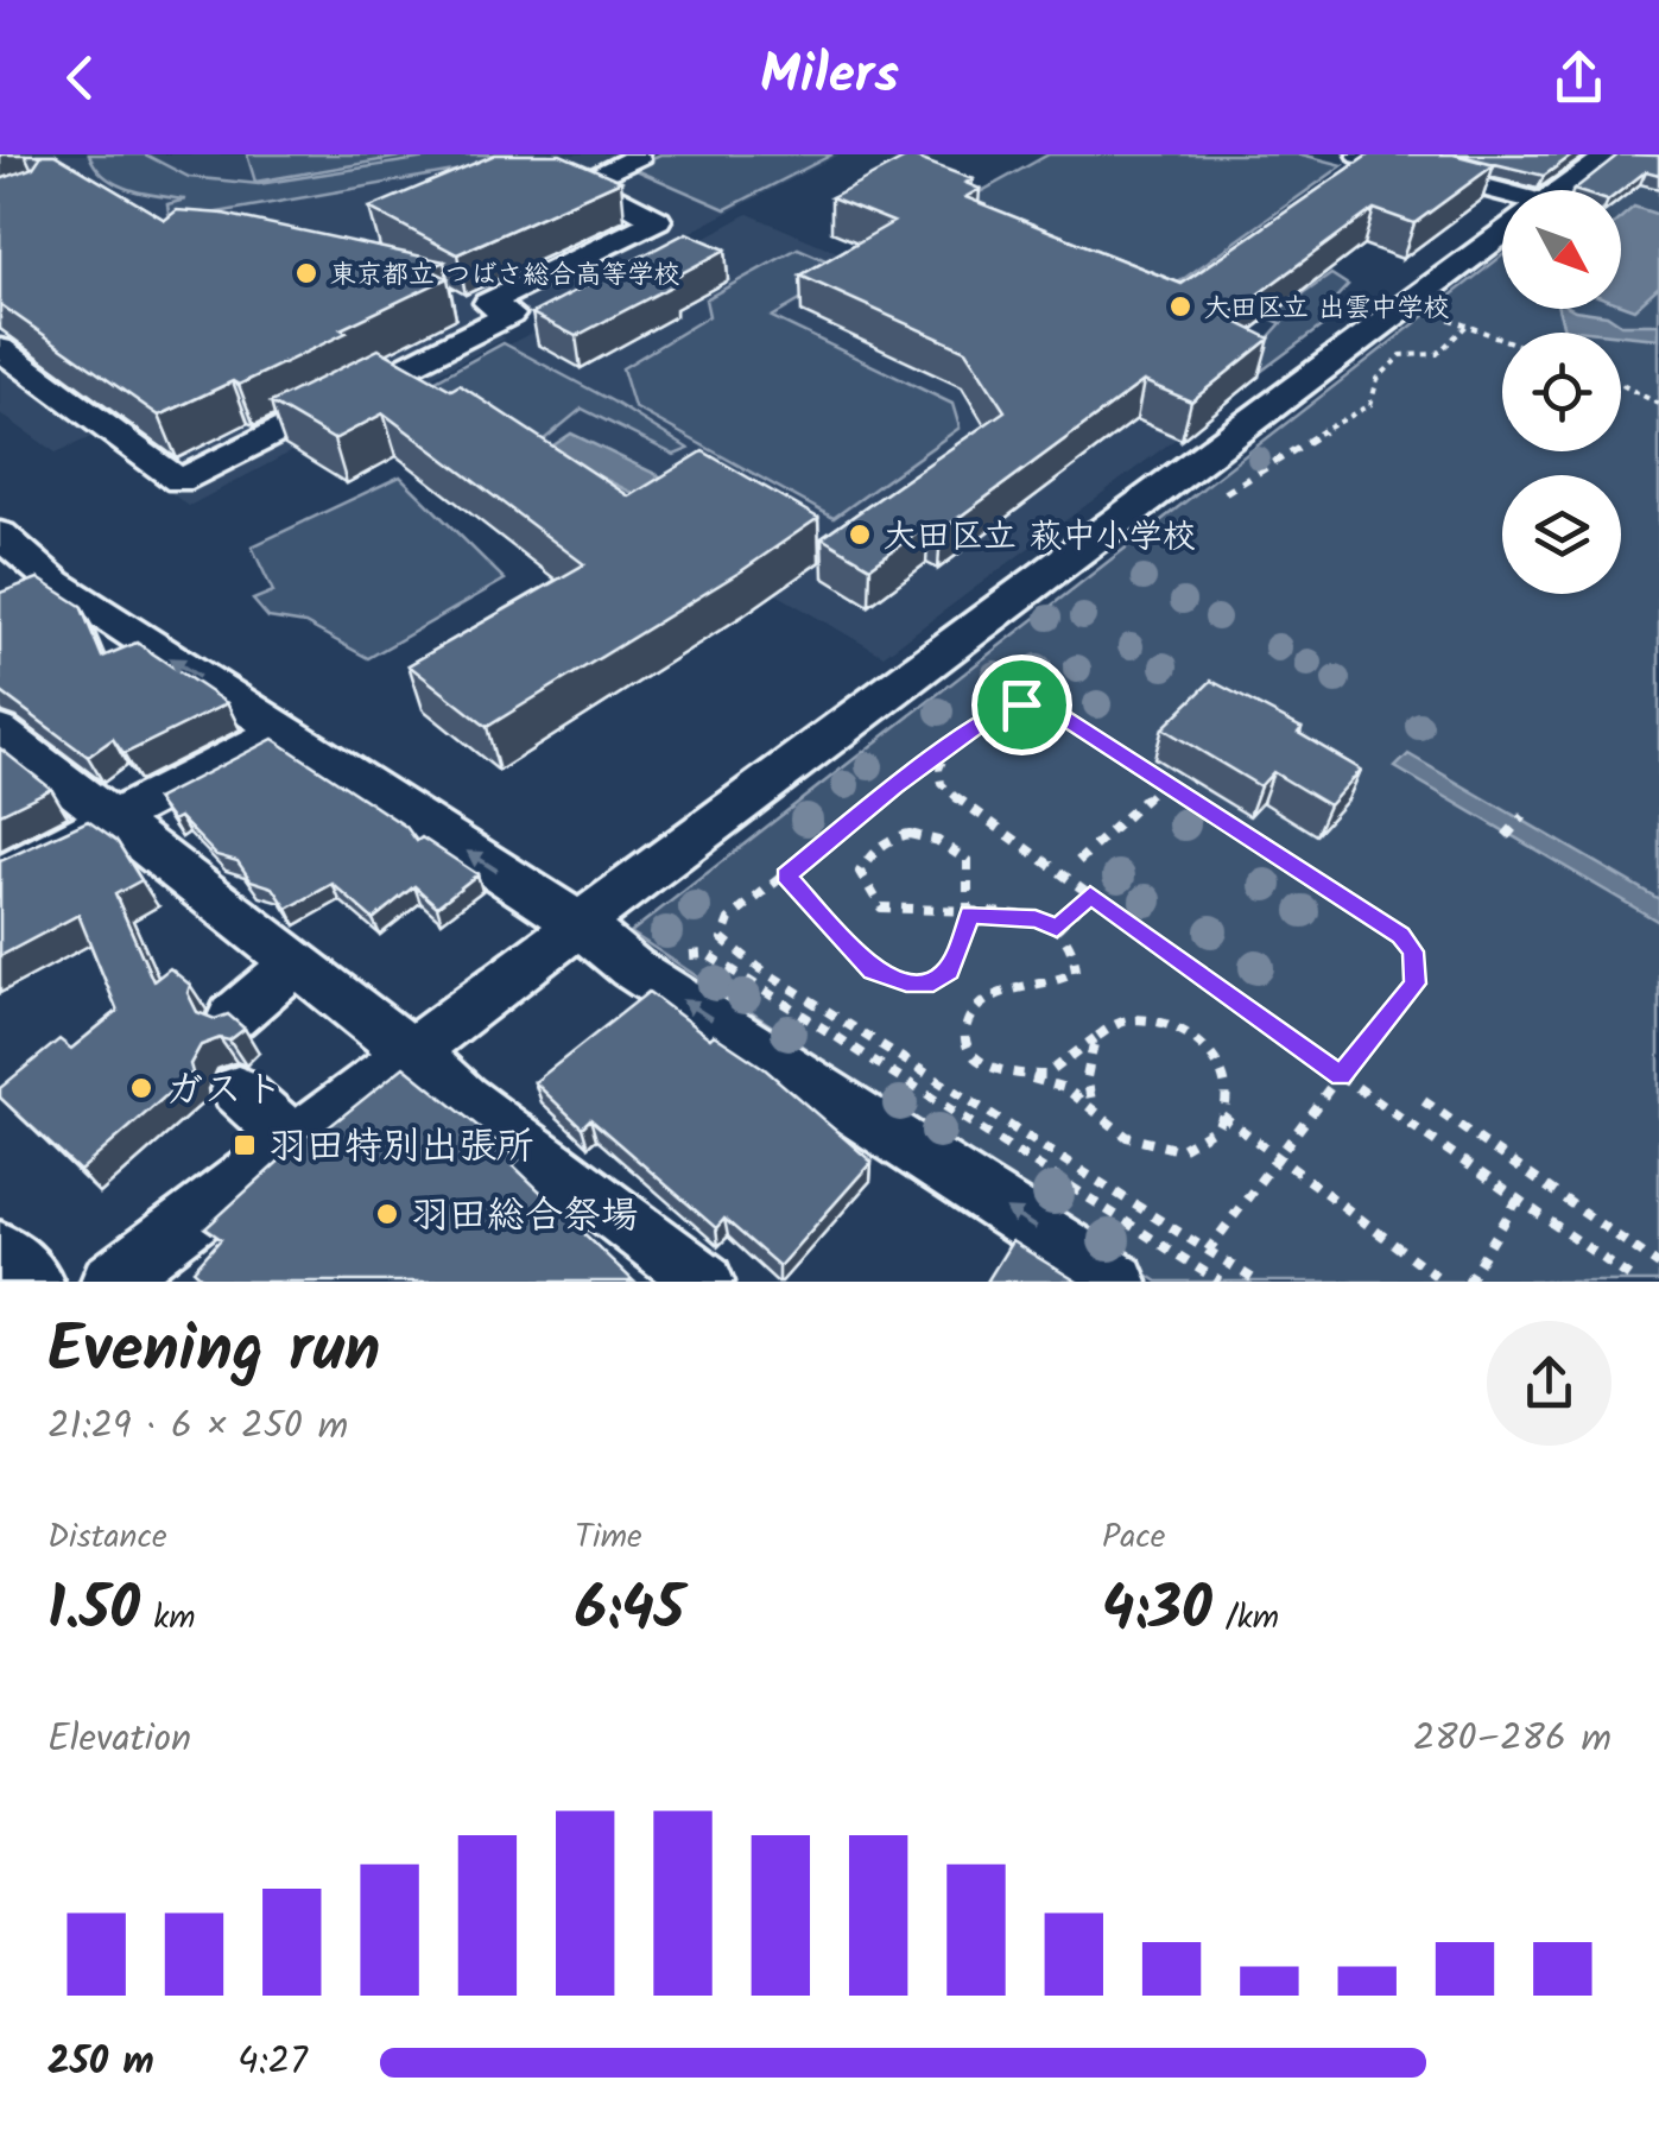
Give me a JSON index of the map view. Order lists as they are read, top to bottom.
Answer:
{
  "places": {
    "other": [
      "東京都立 つばさ総合高等学校",
      "大田区立 出雲中学校",
      "大田区立 萩中小学校",
      "ガスト",
      "羽田総合祭場"
    ],
    "transit": ["羽田特別出張所"]
  },
  "north": "bottom right",
  "page": {
    "header": "Milers",
    "heading": ["Evening run", "21:29 · 6 × 250 m"],
    "stats": [
      ["Distance", "1.50 km"],
      ["Time", "6:45"],
      ["Pace", "4:30 /km"]
    ],
    "chart": ["Elevation", "280–286 m"],
    "list": [
      {
        "name": "250 m",
        "note": "4:27"
      }
    ]
  }
}
